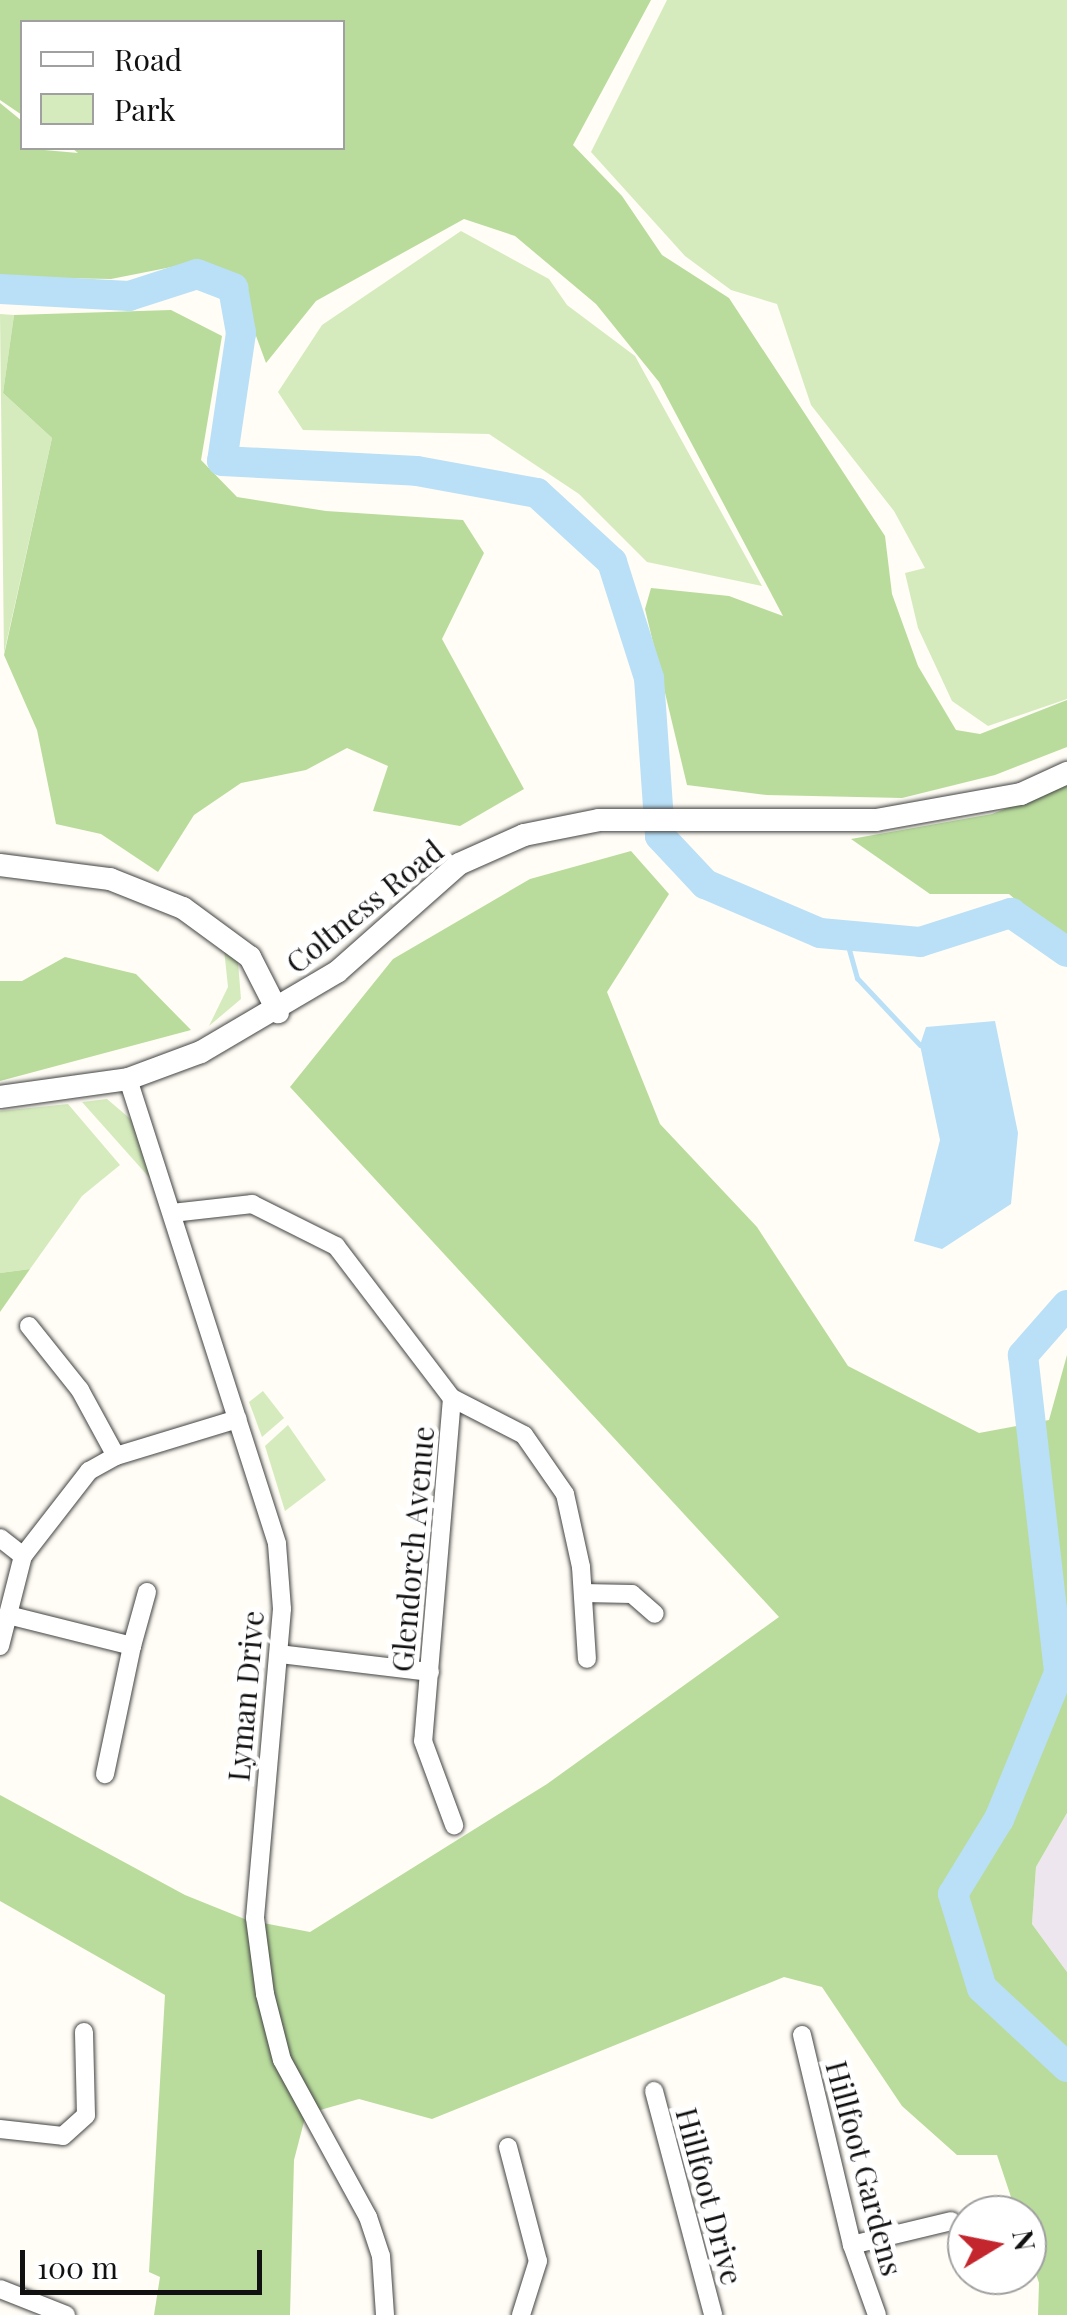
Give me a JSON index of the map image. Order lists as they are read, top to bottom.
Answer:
{
  "streets": {
    "street": [
      "Coltness Road",
      "Glendorch Avenue",
      "Lyman Drive",
      "Hillfoot Gardens",
      "Hillfoot Drive"
    ]
  },
  "crossings": [
    ["Coltness Road", "Lyman Drive"],
    ["Glendorch Avenue", "Lyman Drive"]
  ],
  "legend": ["Road", "Park"],
  "scale_bar": "100 m",
  "north": "right"
}
